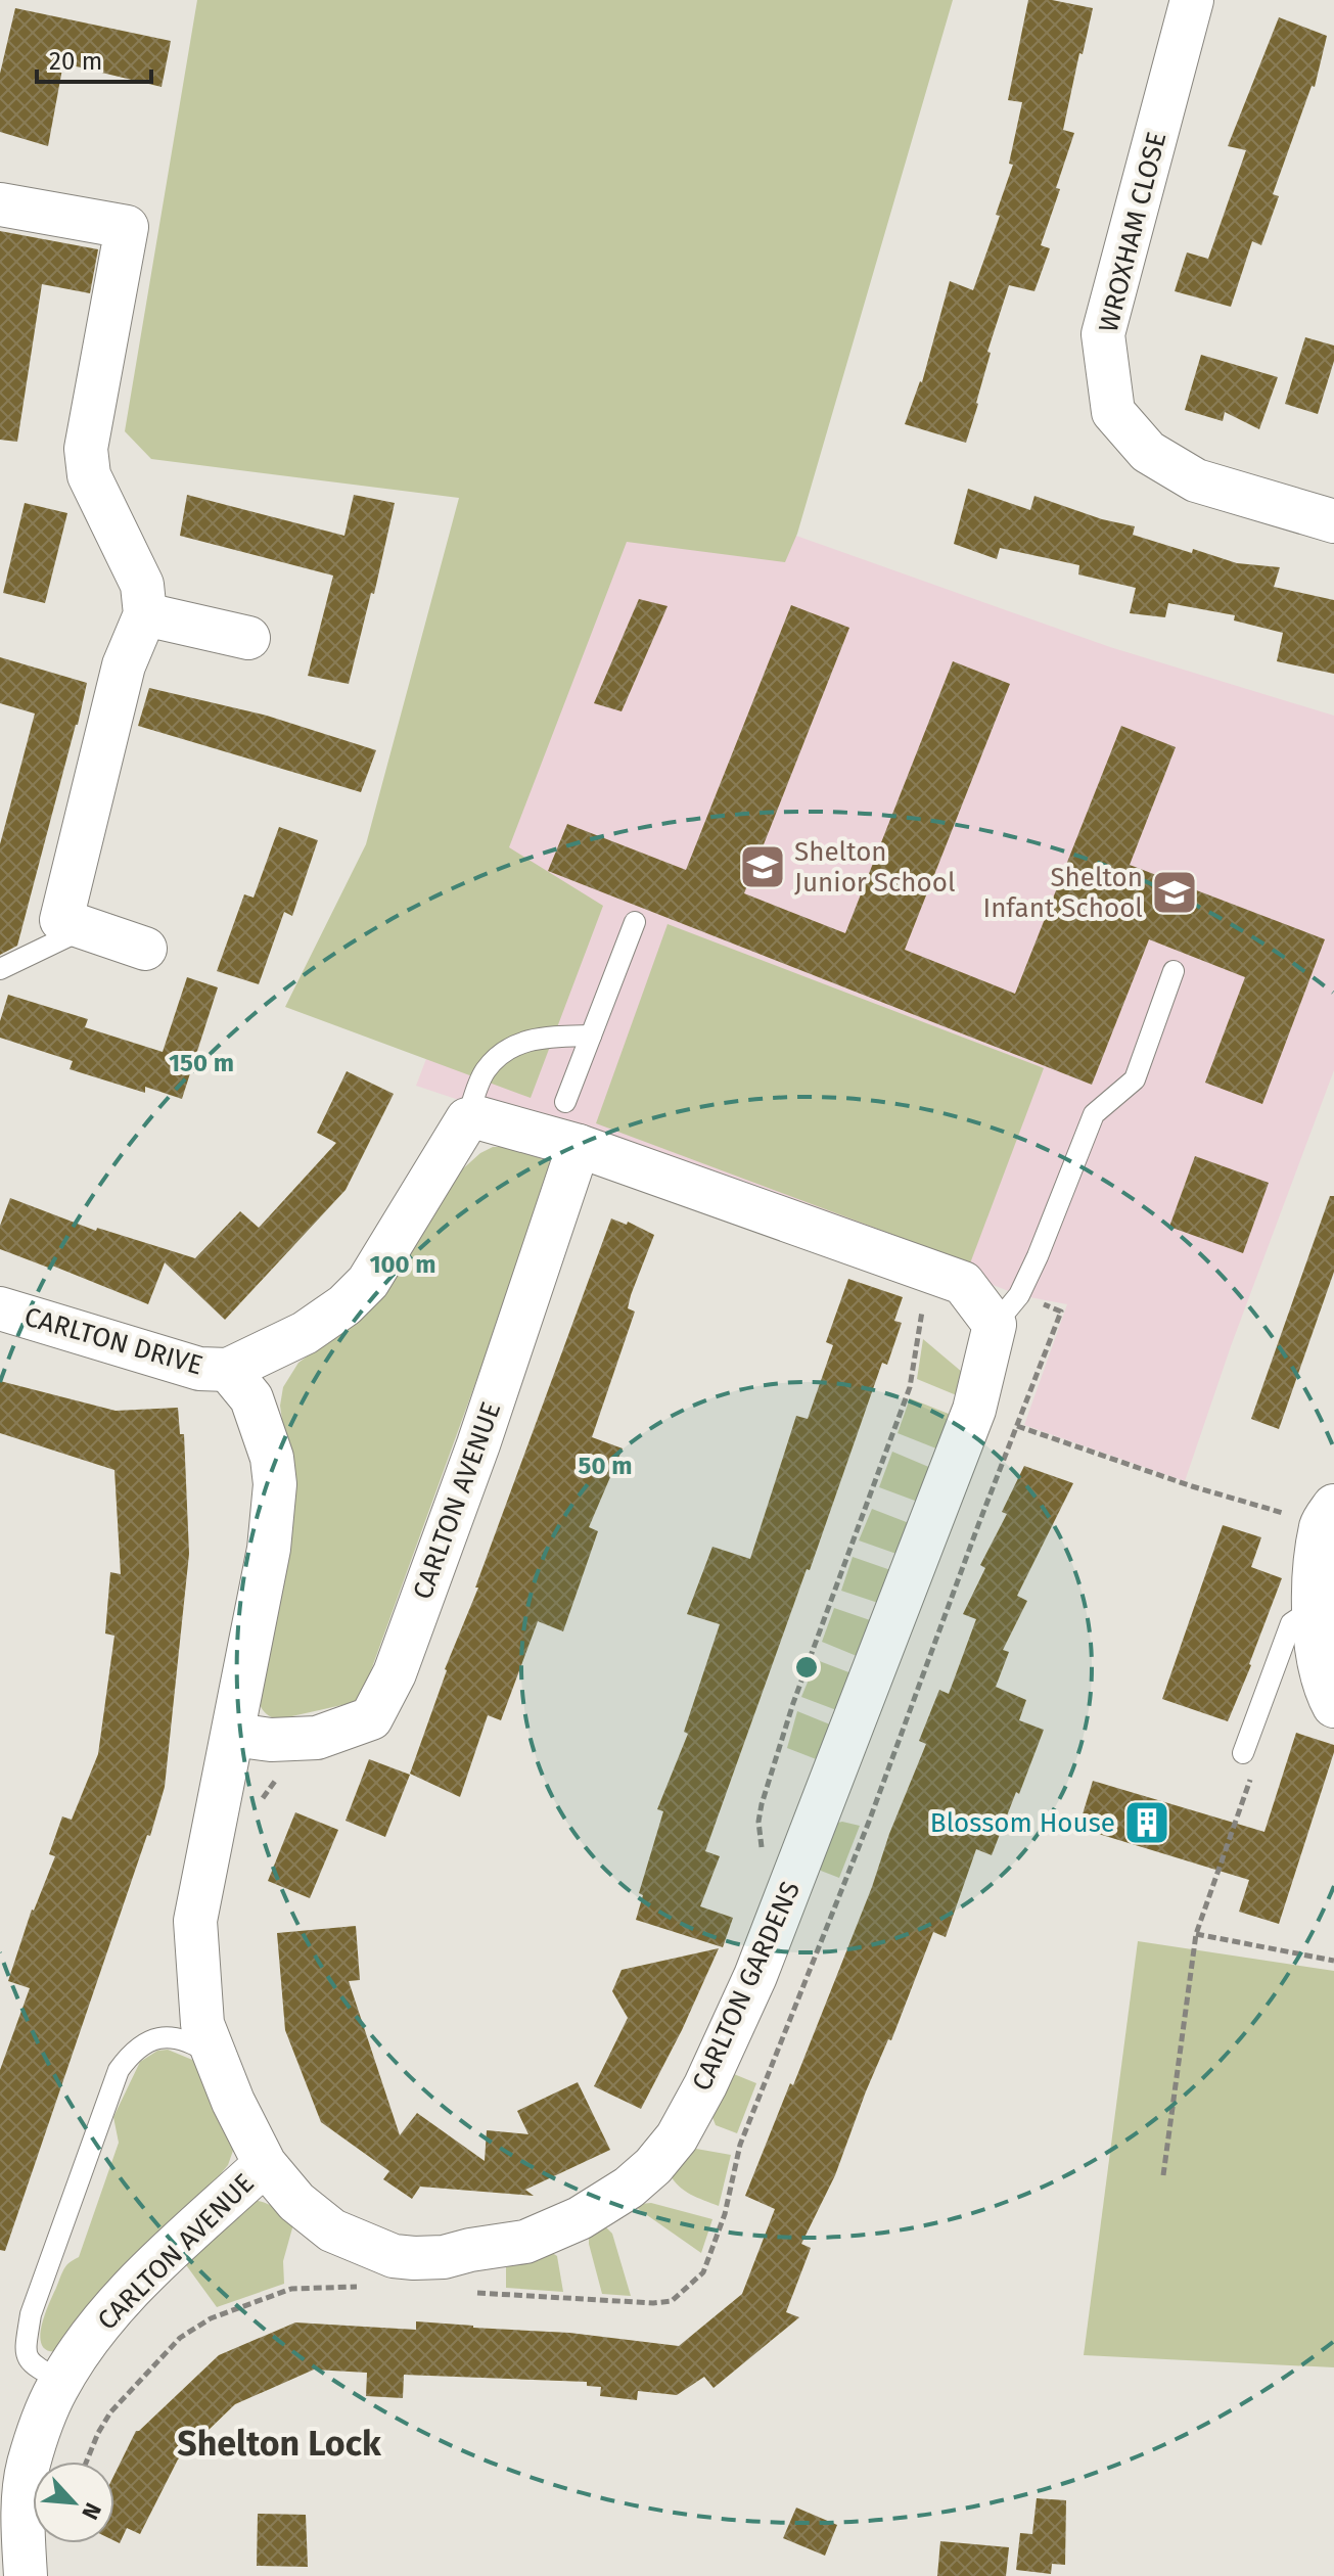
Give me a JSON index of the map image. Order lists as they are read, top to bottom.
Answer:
{
  "streets": {
    "street": [
      "WROXHAM CLOSE",
      "CARLTON DRIVE",
      "CARLTON AVENUE",
      "CARLTON GARDENS"
    ]
  },
  "crossings": [
    ["CARLTON DRIVE", "CARLTON AVENUE"],
    ["CARLTON AVENUE", "CARLTON GARDENS"]
  ],
  "districts": ["Shelton Lock"],
  "places": {
    "school or university": ["Shelton Junior School", "Shelton Infant School"],
    "building": ["Blossom House"]
  },
  "scale_bar": "20 m",
  "north": "bottom right",
  "rings": ["150 m", "100 m", "50 m"]
}
